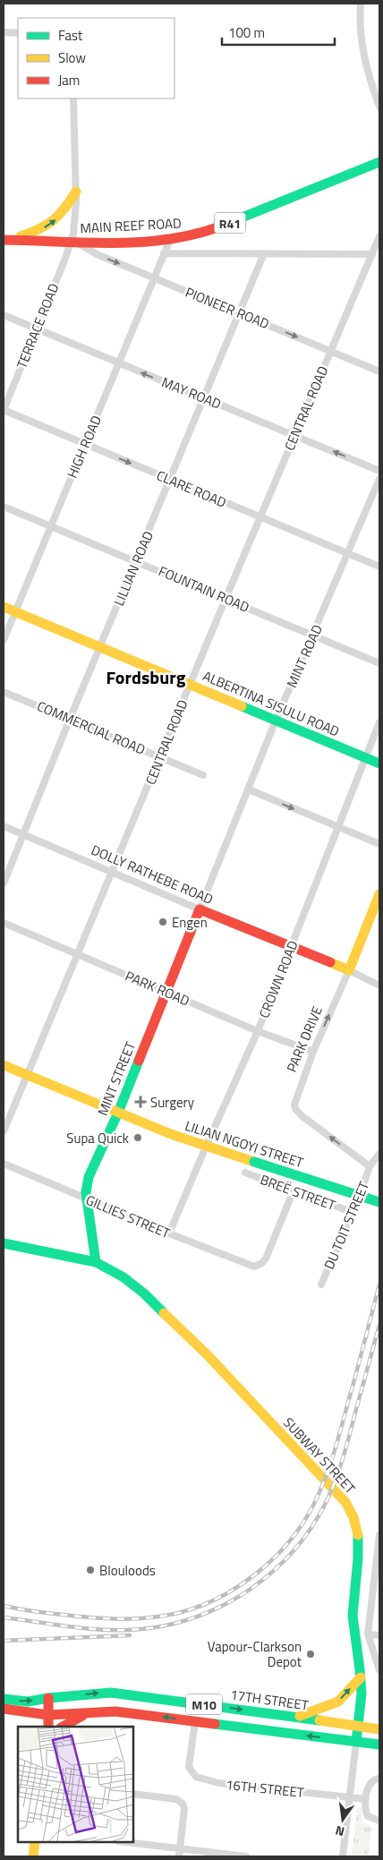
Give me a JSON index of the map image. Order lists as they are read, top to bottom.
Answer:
{
  "streets": {
    "main road": [
      "R41",
      "MAIN REEF ROAD",
      "ALBERTINA SISULU ROAD",
      "DOLLY RATHEBE ROAD",
      "PARK DRIVE",
      "MINT STREET",
      "LILIAN NGOYI STREET",
      "SUBWAY STREET",
      "17TH STREET",
      "M10"
    ],
    "street": [
      "PIONEER ROAD",
      "TERRACE ROAD",
      "MAY ROAD",
      "CENTRAL ROAD",
      "HIGH ROAD",
      "CLARE ROAD",
      "LILLIAN ROAD",
      "FOUNTAIN ROAD",
      "MINT ROAD",
      "COMMERCIAL ROAD",
      "CROWN ROAD",
      "PARK ROAD",
      "BREË STREET",
      "GILLIES STREET",
      "DU TOIT STREET",
      "16TH STREET"
    ]
  },
  "crossings": [
    ["MAIN REEF ROAD", "PIONEER ROAD"],
    ["MAIN REEF ROAD", "TERRACE ROAD"],
    ["MAIN REEF ROAD", "HIGH ROAD"],
    ["PIONEER ROAD", "TERRACE ROAD"],
    ["PIONEER ROAD", "CENTRAL ROAD"],
    ["PIONEER ROAD", "HIGH ROAD"],
    ["PIONEER ROAD", "LILLIAN ROAD"],
    ["TERRACE ROAD", "MAY ROAD"],
    ["TERRACE ROAD", "CLARE ROAD"],
    ["MAY ROAD", "CENTRAL ROAD"],
    ["MAY ROAD", "HIGH ROAD"],
    ["MAY ROAD", "LILLIAN ROAD"],
    ["CENTRAL ROAD", "CLARE ROAD"],
    ["CENTRAL ROAD", "FOUNTAIN ROAD"],
    ["CENTRAL ROAD", "ALBERTINA SISULU ROAD"],
    ["CENTRAL ROAD", "COMMERCIAL ROAD"],
    ["CENTRAL ROAD", "DOLLY RATHEBE ROAD"],
    ["CENTRAL ROAD", "PARK ROAD"],
    ["CENTRAL ROAD", "LILIAN NGOYI STREET"],
    ["HIGH ROAD", "CLARE ROAD"],
    ["HIGH ROAD", "FOUNTAIN ROAD"],
    ["HIGH ROAD", "ALBERTINA SISULU ROAD"],
    ["CLARE ROAD", "LILLIAN ROAD"],
    ["CLARE ROAD", "MINT ROAD"],
    ["LILLIAN ROAD", "FOUNTAIN ROAD"],
    ["LILLIAN ROAD", "ALBERTINA SISULU ROAD"],
    ["LILLIAN ROAD", "COMMERCIAL ROAD"],
    ["LILLIAN ROAD", "DOLLY RATHEBE ROAD"],
    ["FOUNTAIN ROAD", "MINT ROAD"],
    ["MINT ROAD", "ALBERTINA SISULU ROAD"],
    ["MINT ROAD", "DOLLY RATHEBE ROAD"],
    ["MINT ROAD", "MINT STREET"],
    ["ALBERTINA SISULU ROAD", "CROWN ROAD"],
    ["DOLLY RATHEBE ROAD", "CROWN ROAD"],
    ["DOLLY RATHEBE ROAD", "PARK DRIVE"],
    ["DOLLY RATHEBE ROAD", "MINT STREET"],
    ["CROWN ROAD", "PARK ROAD"],
    ["CROWN ROAD", "LILIAN NGOYI STREET"],
    ["CROWN ROAD", "GILLIES STREET"],
    ["PARK ROAD", "PARK DRIVE"],
    ["PARK ROAD", "MINT STREET"],
    ["PARK DRIVE", "DU TOIT STREET"],
    ["MINT STREET", "LILIAN NGOYI STREET"],
    ["MINT STREET", "GILLIES STREET"],
    ["MINT STREET", "SUBWAY STREET"],
    ["BREË STREET", "GILLIES STREET"],
    ["BREË STREET", "DU TOIT STREET"],
    ["SUBWAY STREET", "17TH STREET"],
    ["SUBWAY STREET", "M10"],
    ["17TH STREET", "M10"],
    ["M10", "16TH STREET"]
  ],
  "one_way": ["PIONEER ROAD", "MAY ROAD", "PARK DRIVE"],
  "districts": ["Fordsburg"],
  "places": {
    "other": [
      "Engen",
      "Supa Quick",
      "Blouloods",
      "Vapour-Clarkson Depot"
    ],
    "health": ["Surgery"]
  },
  "legend": ["Fast", "Slow", "Jam"],
  "scale_bar": "100 m",
  "north": "bottom"
}
